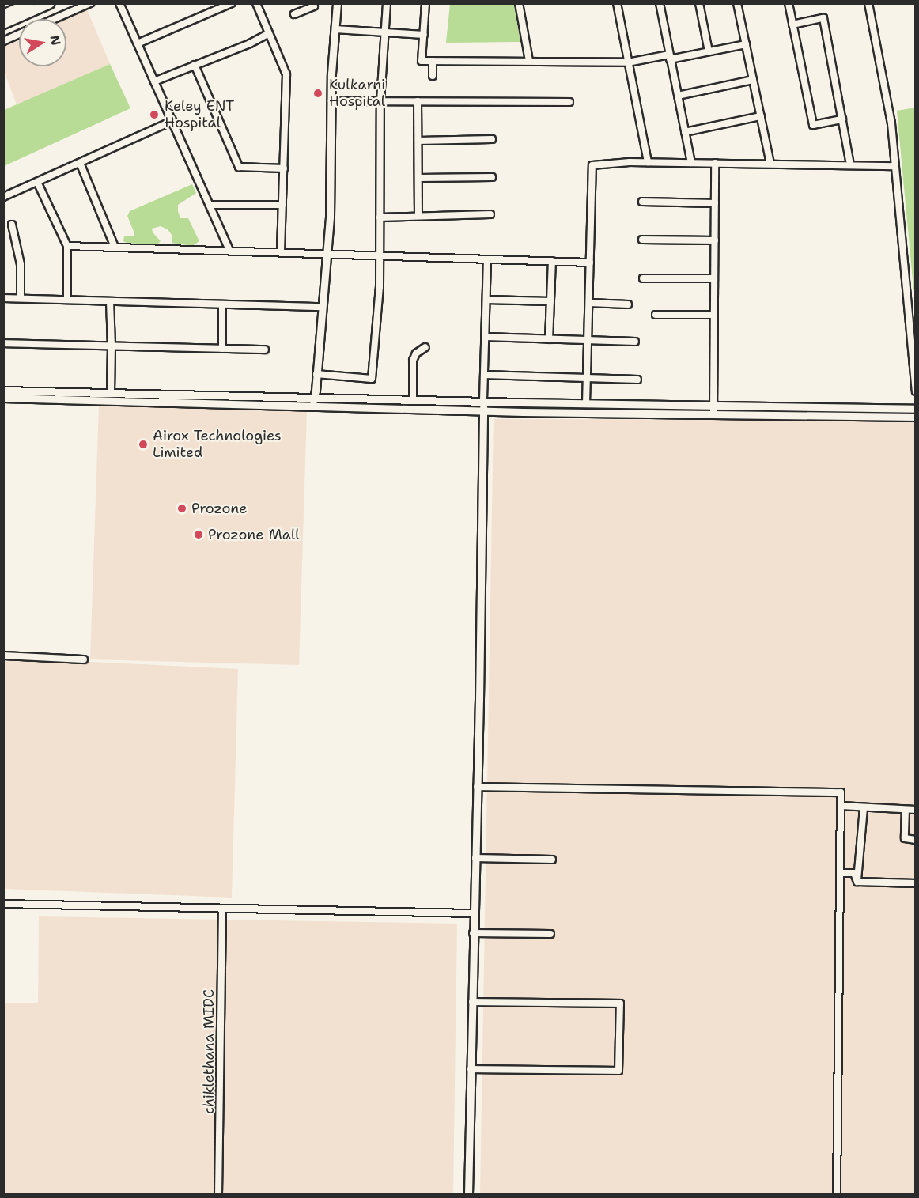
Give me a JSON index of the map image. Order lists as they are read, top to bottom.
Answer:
{
  "streets": {
    "street": ["chiklethana MIDC"]
  },
  "places": [
    "Kulkarni Hospital",
    "Keley ENT Hospital",
    "Airox Technologies Limited",
    "Prozone",
    "Prozone Mall"
  ],
  "north": "right"
}
